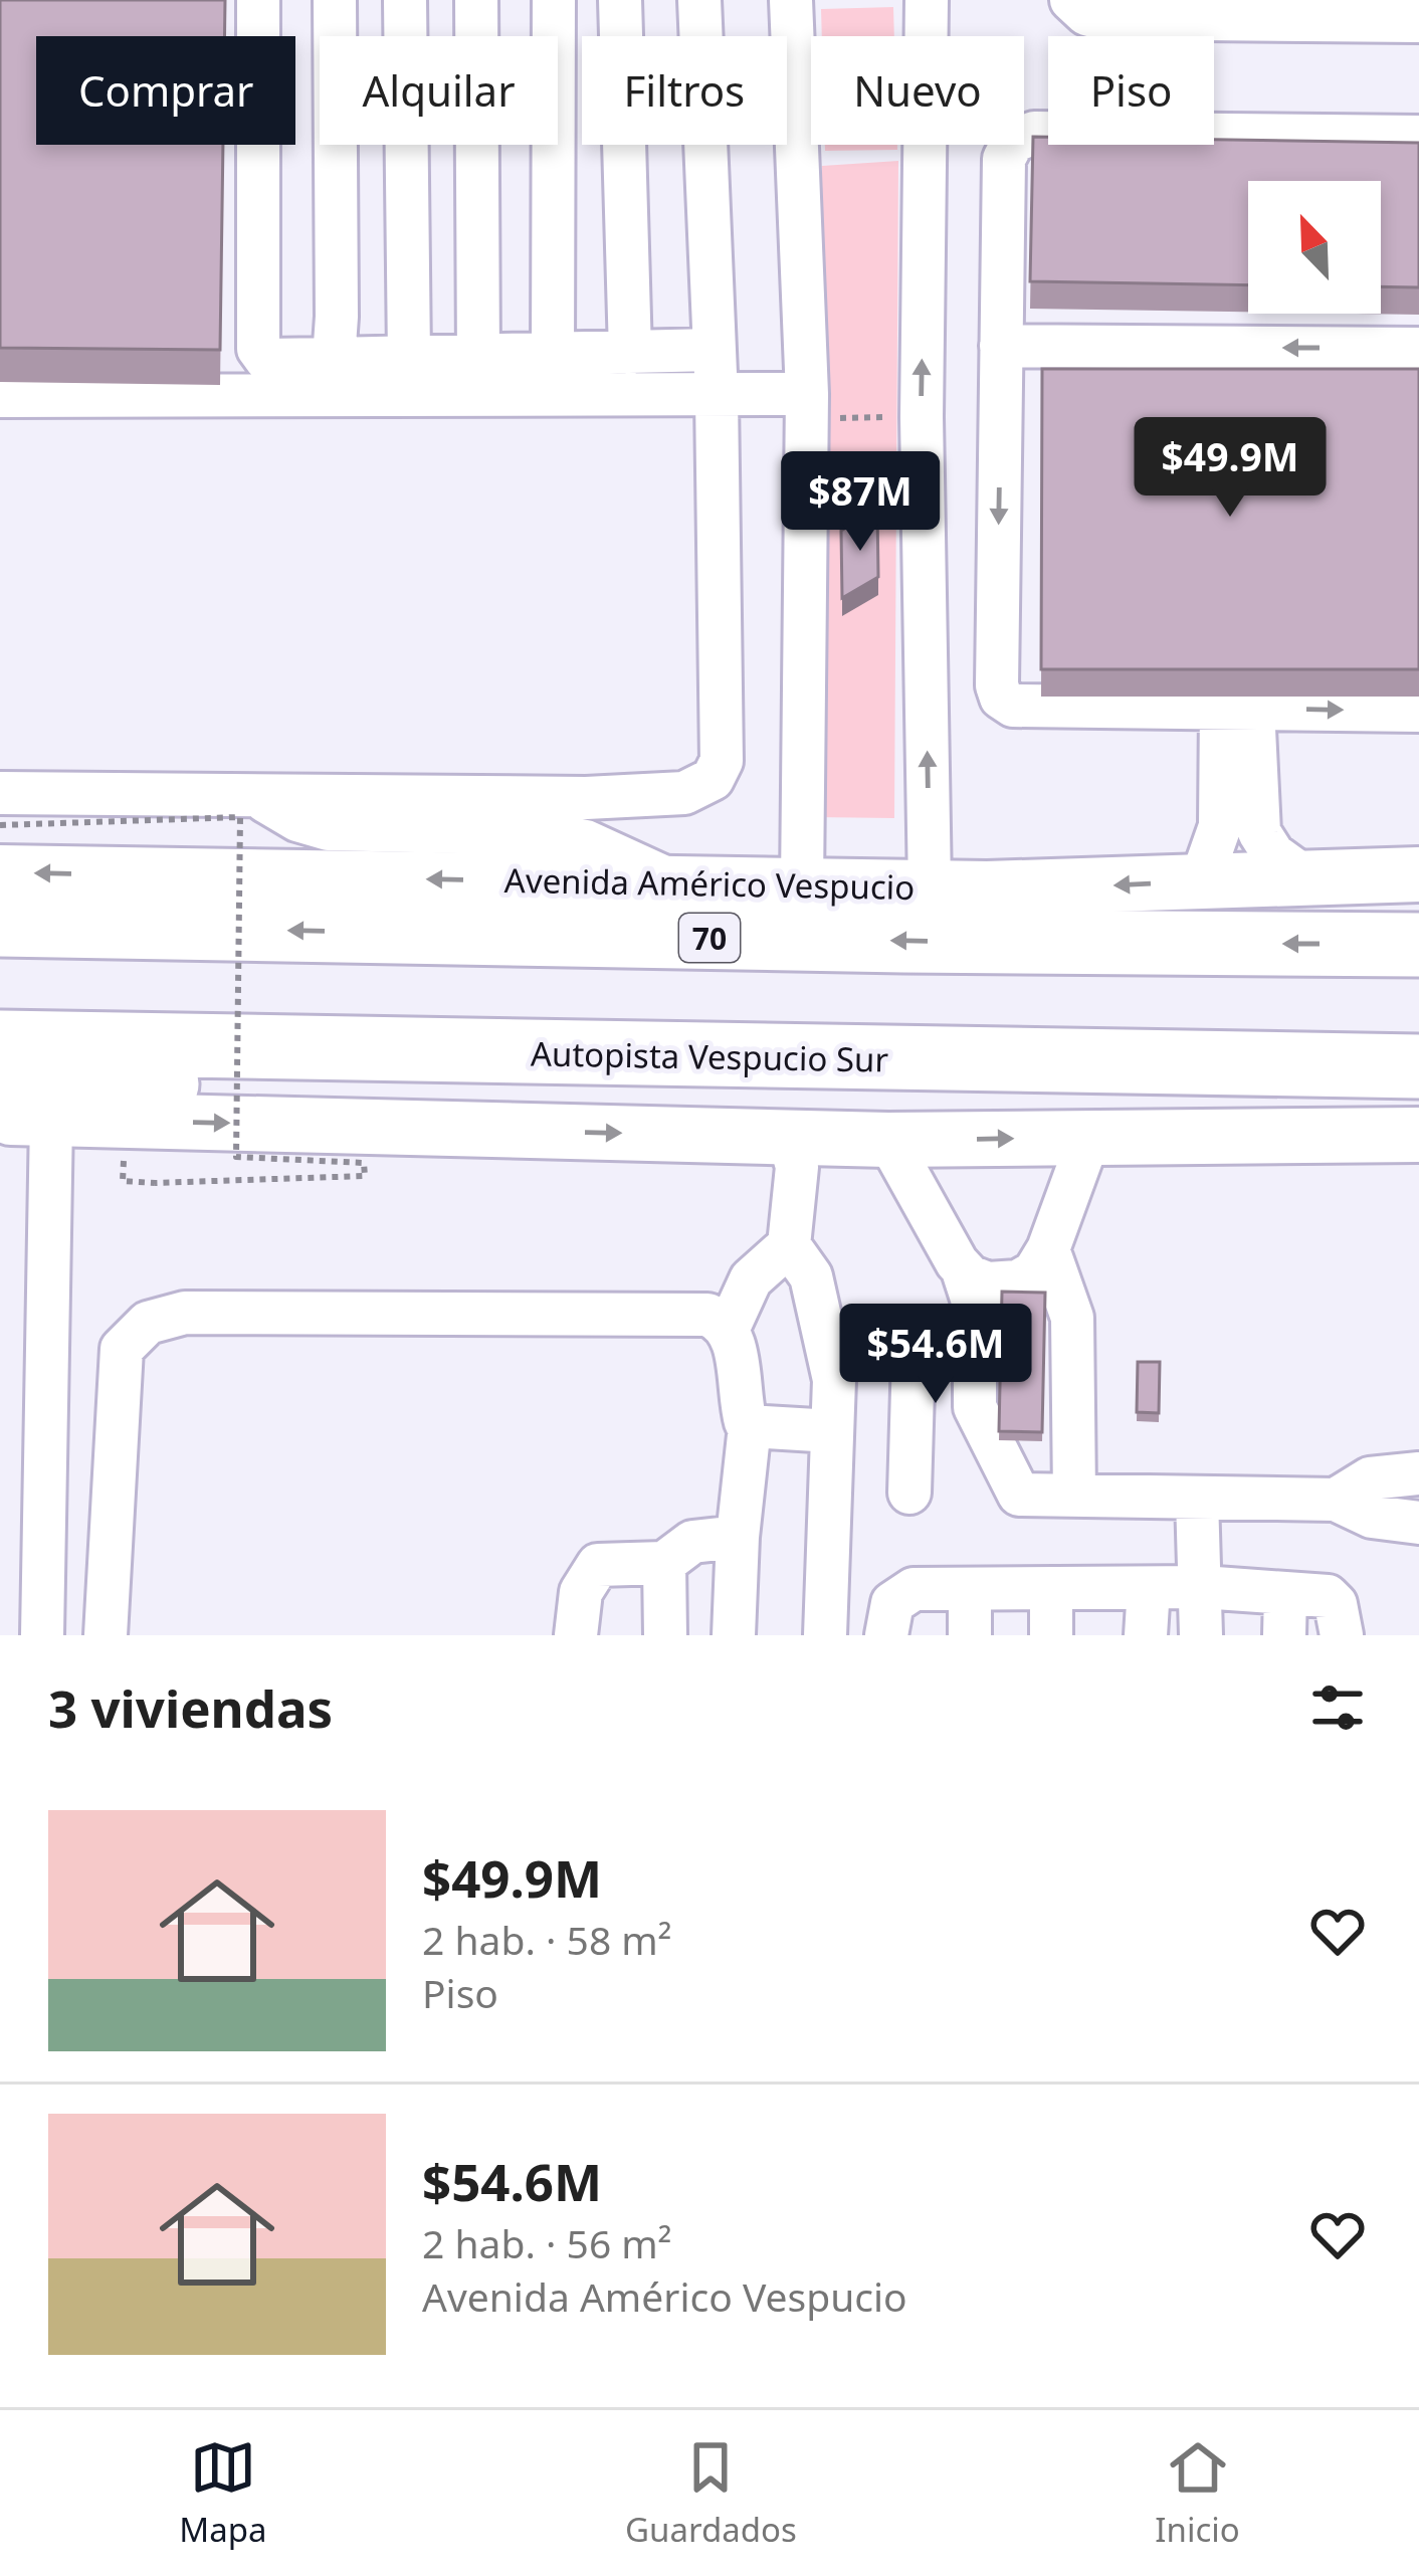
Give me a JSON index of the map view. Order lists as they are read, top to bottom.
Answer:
{
  "streets": {
    "highway": ["70", "Autopista Vespucio Sur"],
    "main road": ["Avenida Américo Vespucio"]
  },
  "north": "top left",
  "page": {
    "chip": [
      "Comprar",
      "Alquilar",
      "Filtros",
      "Nuevo",
      "Piso"
    ],
    "price": ["$49.9M", "$87M", "$54.6M"],
    "heading": "3 viviendas",
    "list": [
      {
        "name": "$49.9M",
        "note": "2 hab. · 58 m² · Piso"
      },
      {
        "name": "$54.6M",
        "note": "2 hab. · 56 m² · Avenida Américo Vespucio"
      }
    ],
    "tabs": ["Mapa", "Guardados", "Inicio"]
  }
}
